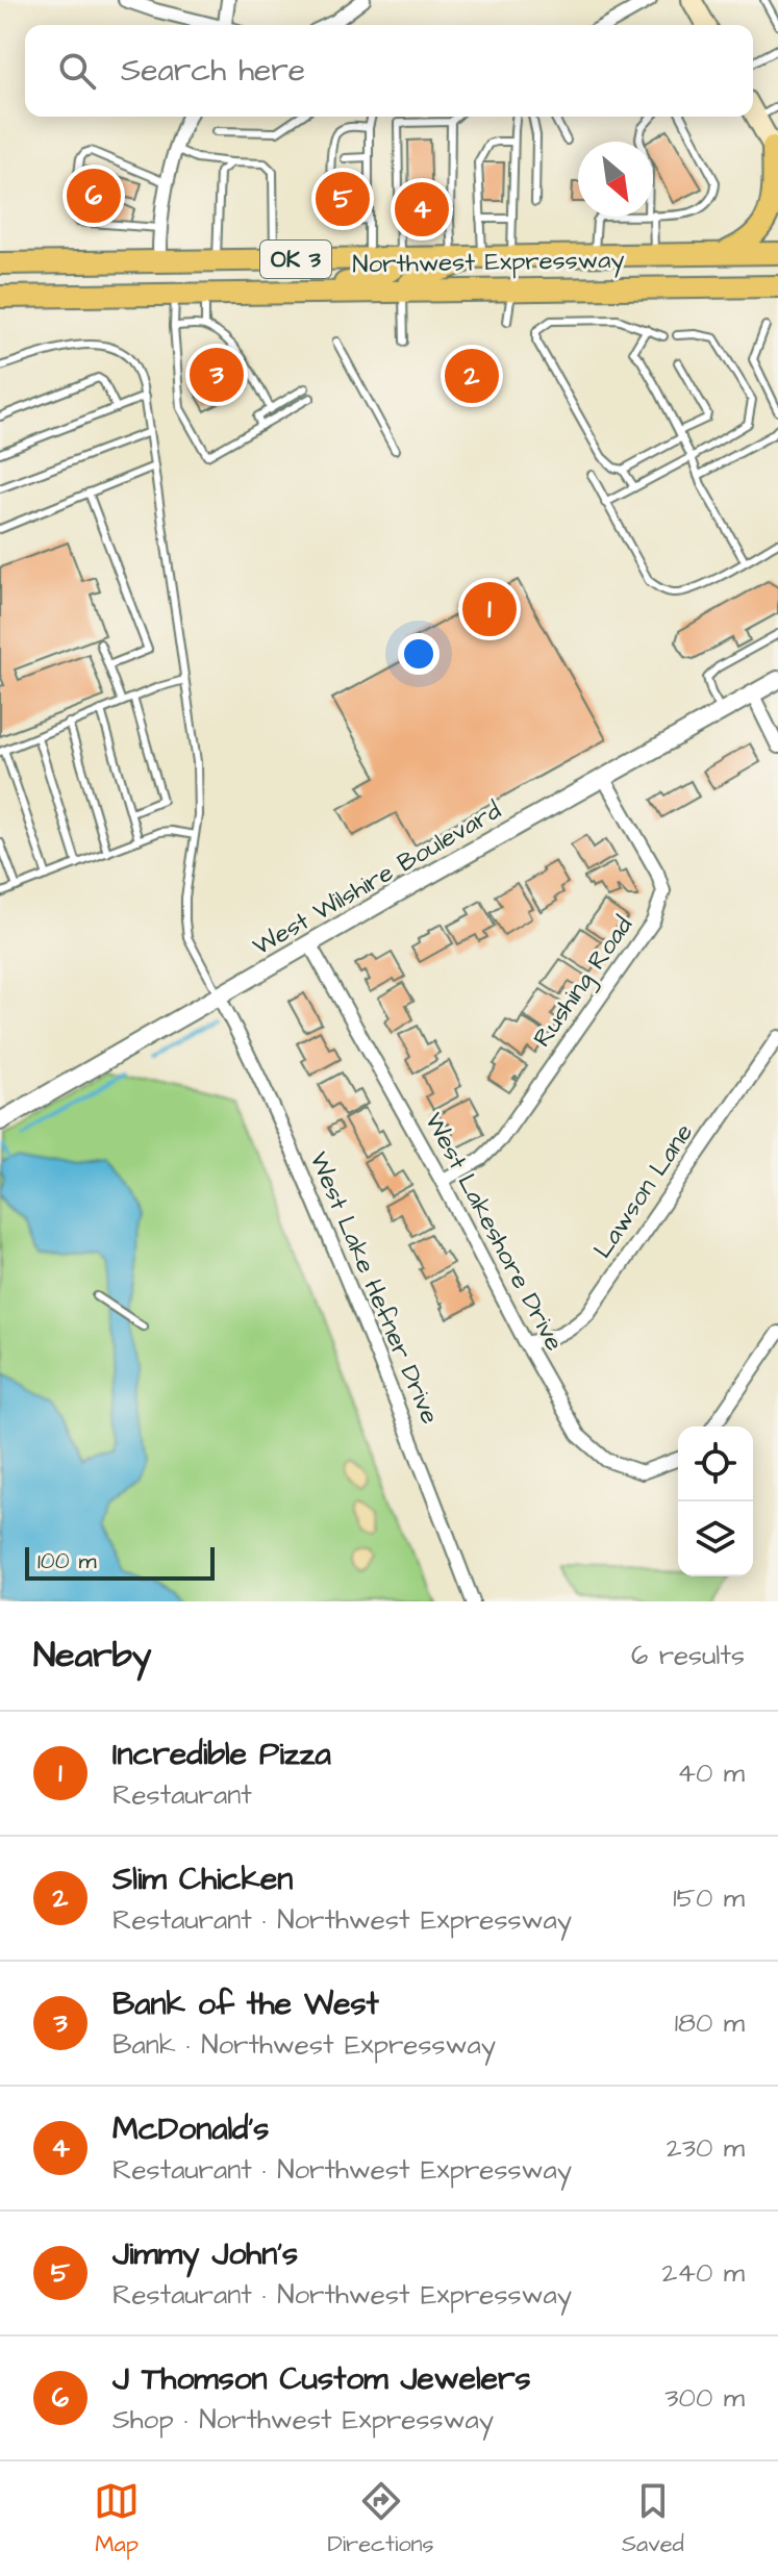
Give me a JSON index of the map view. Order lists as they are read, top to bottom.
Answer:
{
  "streets": {
    "highway": ["OK 3", "Northwest Expressway"],
    "street": [
      "West Wilshire Boulevard",
      "Rushing Road",
      "Lawson Lane",
      "West Lakeshore Drive",
      "West Lake Hefner Drive"
    ]
  },
  "crossings": [
    ["West Wilshire Boulevard", "Rushing Road"],
    ["West Wilshire Boulevard", "West Lakeshore Drive"],
    ["West Wilshire Boulevard", "West Lake Hefner Drive"],
    ["Rushing Road", "West Lakeshore Drive"],
    ["Lawson Lane", "West Lakeshore Drive"]
  ],
  "scale_bar": "100 m",
  "north": "bottom right",
  "page": {
    "search": "Search here",
    "pins": [
      "6",
      "5",
      "4",
      "3",
      "2",
      "1"
    ],
    "scale": "100 m",
    "heading": ["Nearby", "6 results"],
    "list": [
      {
        "mark": "1",
        "name": "Incredible Pizza",
        "note": "Restaurant",
        "value": "40 m"
      },
      {
        "mark": "2",
        "name": "Slim Chicken",
        "note": "Restaurant · Northwest Expressway",
        "value": "150 m"
      },
      {
        "mark": "3",
        "name": "Bank of the West",
        "note": "Bank · Northwest Expressway",
        "value": "180 m"
      },
      {
        "mark": "4",
        "name": "McDonald's",
        "note": "Restaurant · Northwest Expressway",
        "value": "230 m"
      },
      {
        "mark": "5",
        "name": "Jimmy John's",
        "note": "Restaurant · Northwest Expressway",
        "value": "240 m"
      },
      {
        "mark": "6",
        "name": "J Thomson Custom Jewelers",
        "note": "Shop · Northwest Expressway",
        "value": "300 m"
      }
    ],
    "nav": ["Map", "Directions", "Saved"]
  }
}
